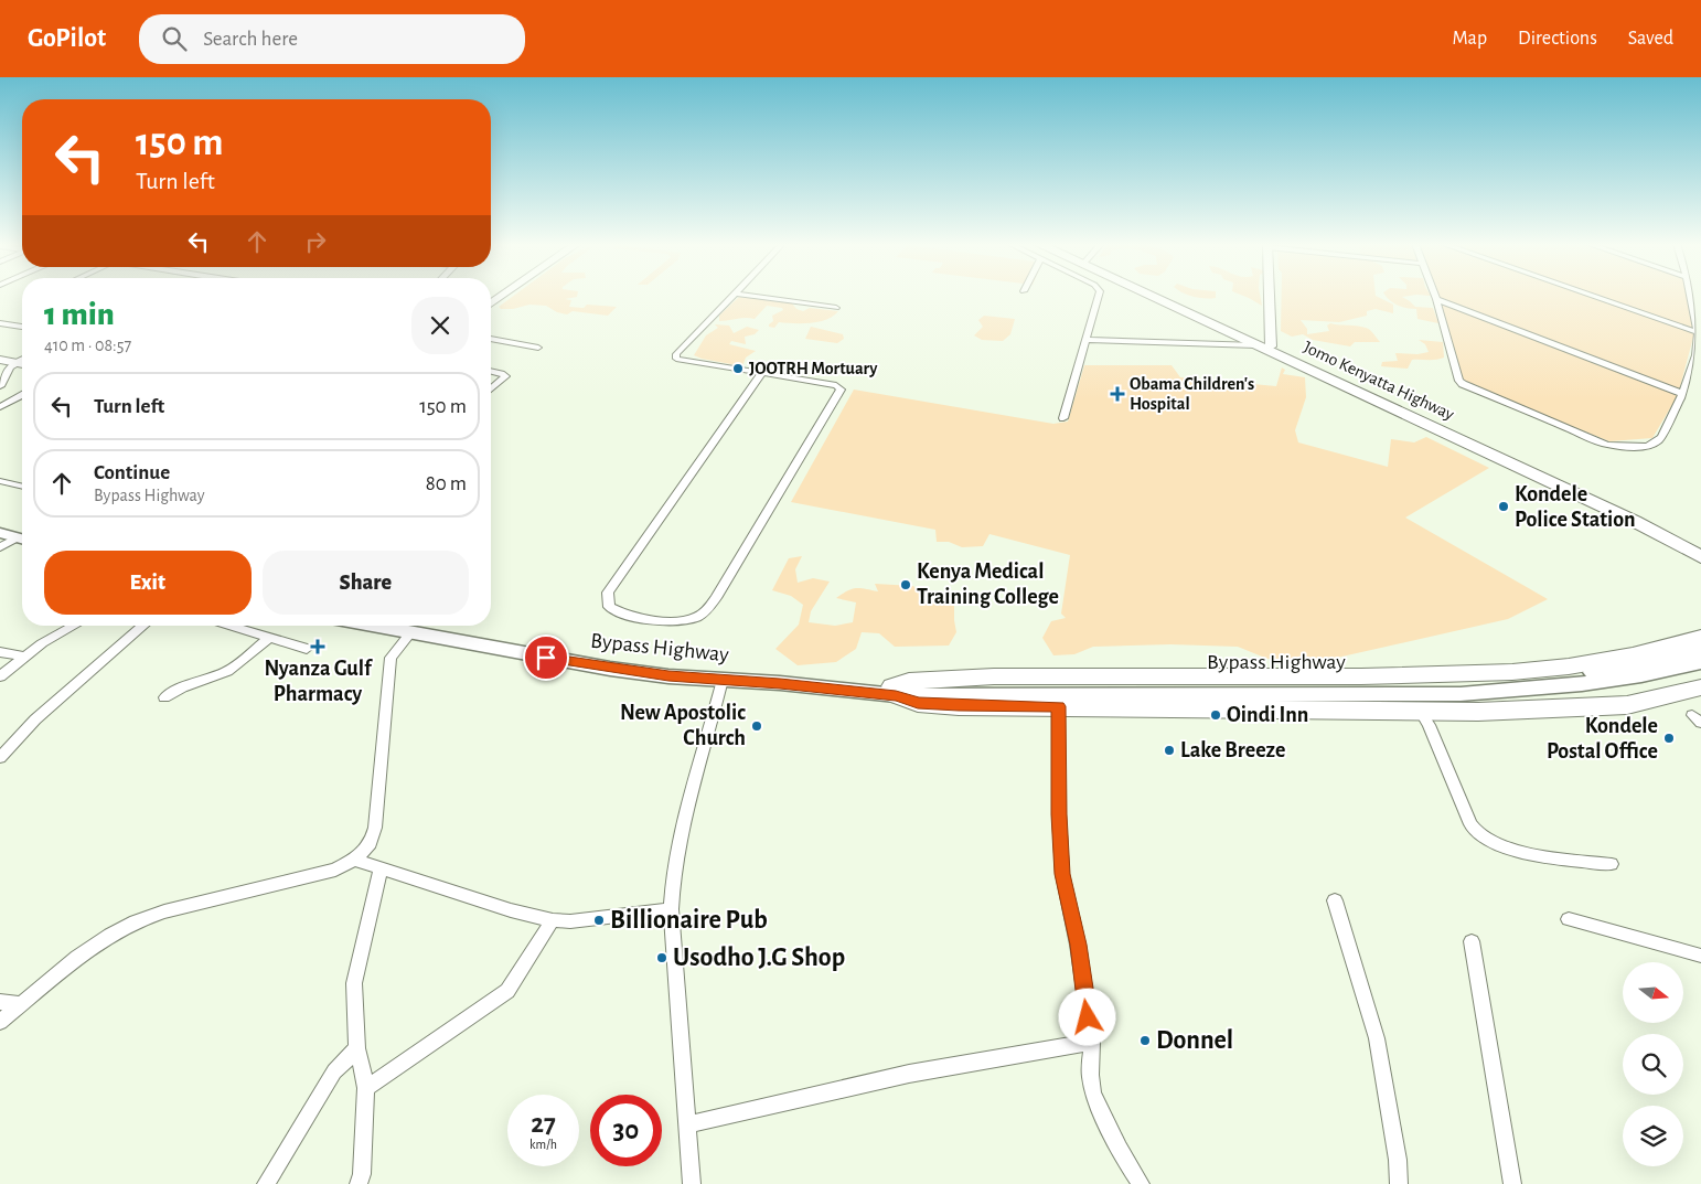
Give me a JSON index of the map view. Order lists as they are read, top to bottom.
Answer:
{
  "streets": {
    "highway": ["Jomo Kenyatta Highway"],
    "main road": ["Bypass Highway"]
  },
  "places": {
    "other": [
      "JOOTRH Mortuary",
      "Kondele Police Station",
      "Kenya Medical Training College",
      "Oindi Inn",
      "New Apostolic Church",
      "Kondele Postal Office",
      "Lake Breeze",
      "Billionaire Pub",
      "Usodho J.G Shop",
      "Donnel"
    ],
    "health": ["Obama Children's Hospital", "Nyanza Gulf Pharmacy"]
  },
  "north": "right",
  "page": {
    "header": "GoPilot",
    "search": "Search here",
    "nav": ["Map", "Directions", "Saved"],
    "turn": ["150 m", "Turn left"],
    "heading": ["1 min", "410 m · 08:57"],
    "list": [
      {
        "name": "Turn left",
        "value": "150 m"
      },
      {
        "name": "Continue",
        "note": "Bypass Highway",
        "value": "80 m"
      }
    ],
    "buttons": ["Exit", "Share"],
    "speed": "27 km/h",
    "limit": "30"
  }
}
